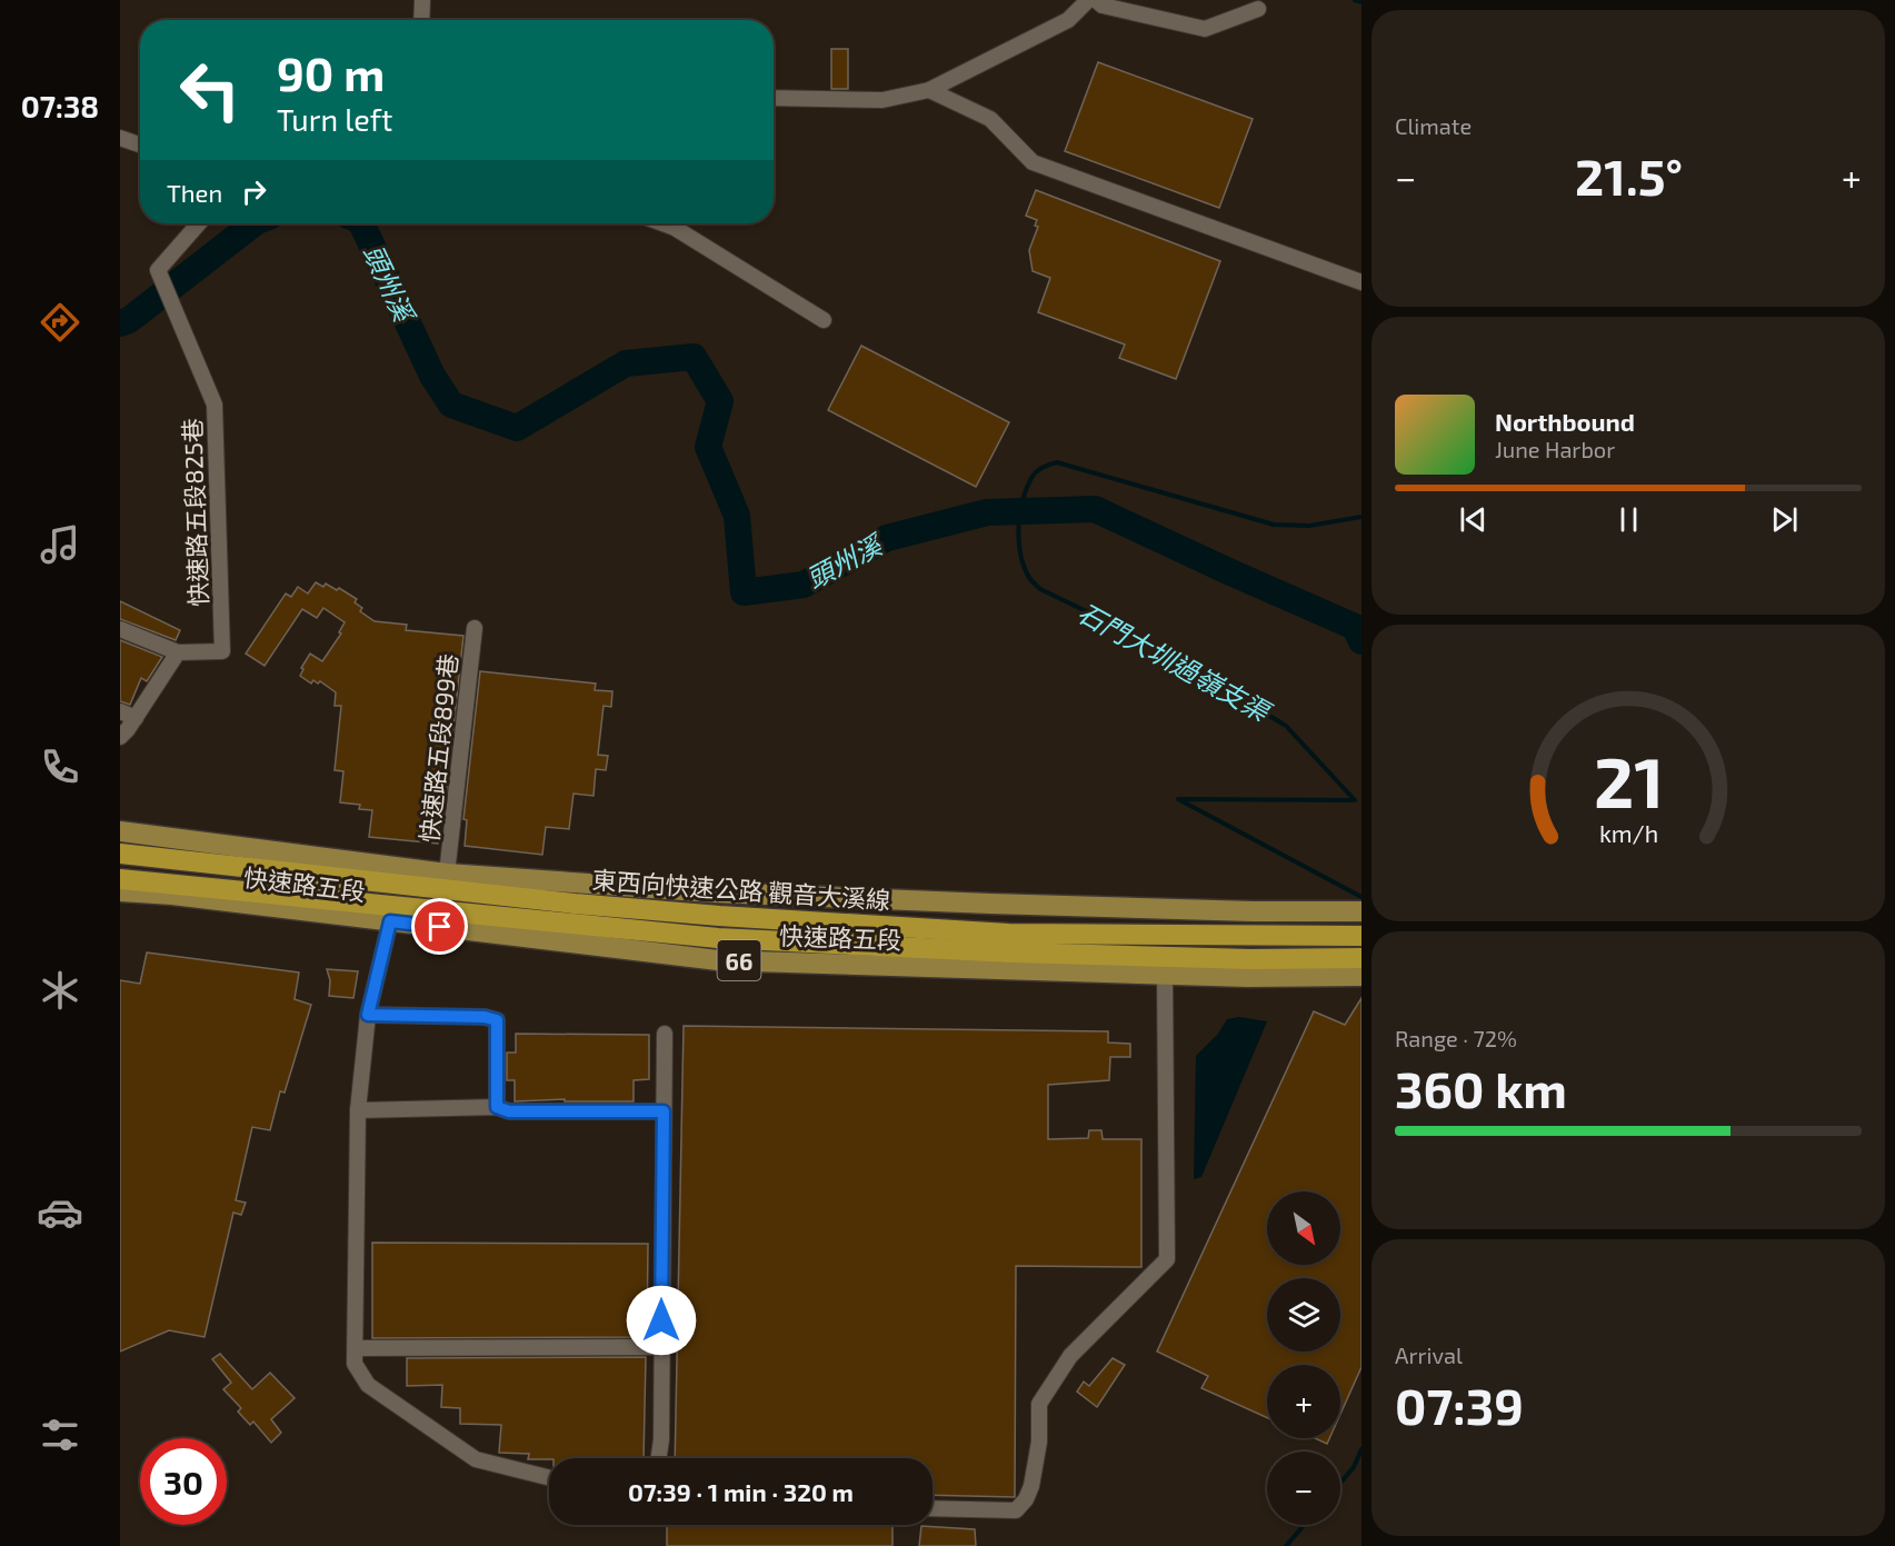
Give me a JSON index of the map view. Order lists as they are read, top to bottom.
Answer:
{
  "streets": {
    "highway": ["東西向快速公路 觀音大溪線", "66"],
    "main road": ["快速路五段"],
    "street": ["快速路五段825巷", "快速路五段899巷"]
  },
  "crossings": [
    ["快速路五段899巷", "快速路五段"]
  ],
  "water": ["頭州溪", "石門大圳過嶺支渠"],
  "north": "bottom right",
  "page": {
    "tabs": "07:38",
    "tile": [
      "Climate",
      ["Range · 72%", "360 km"],
      ["Arrival", "07:39"]
    ],
    "turn": ["90 m", "Turn left"],
    "heat": ["−", "21.5°", "+"],
    "then": "Then",
    "song": ["Northbound", "June Harbor"],
    "map_buttons": ["+", "−"],
    "limit": "30",
    "trip": "07:39 · 1 min · 320 m",
    "gauge": ["21", "km/h"]
  }
}
